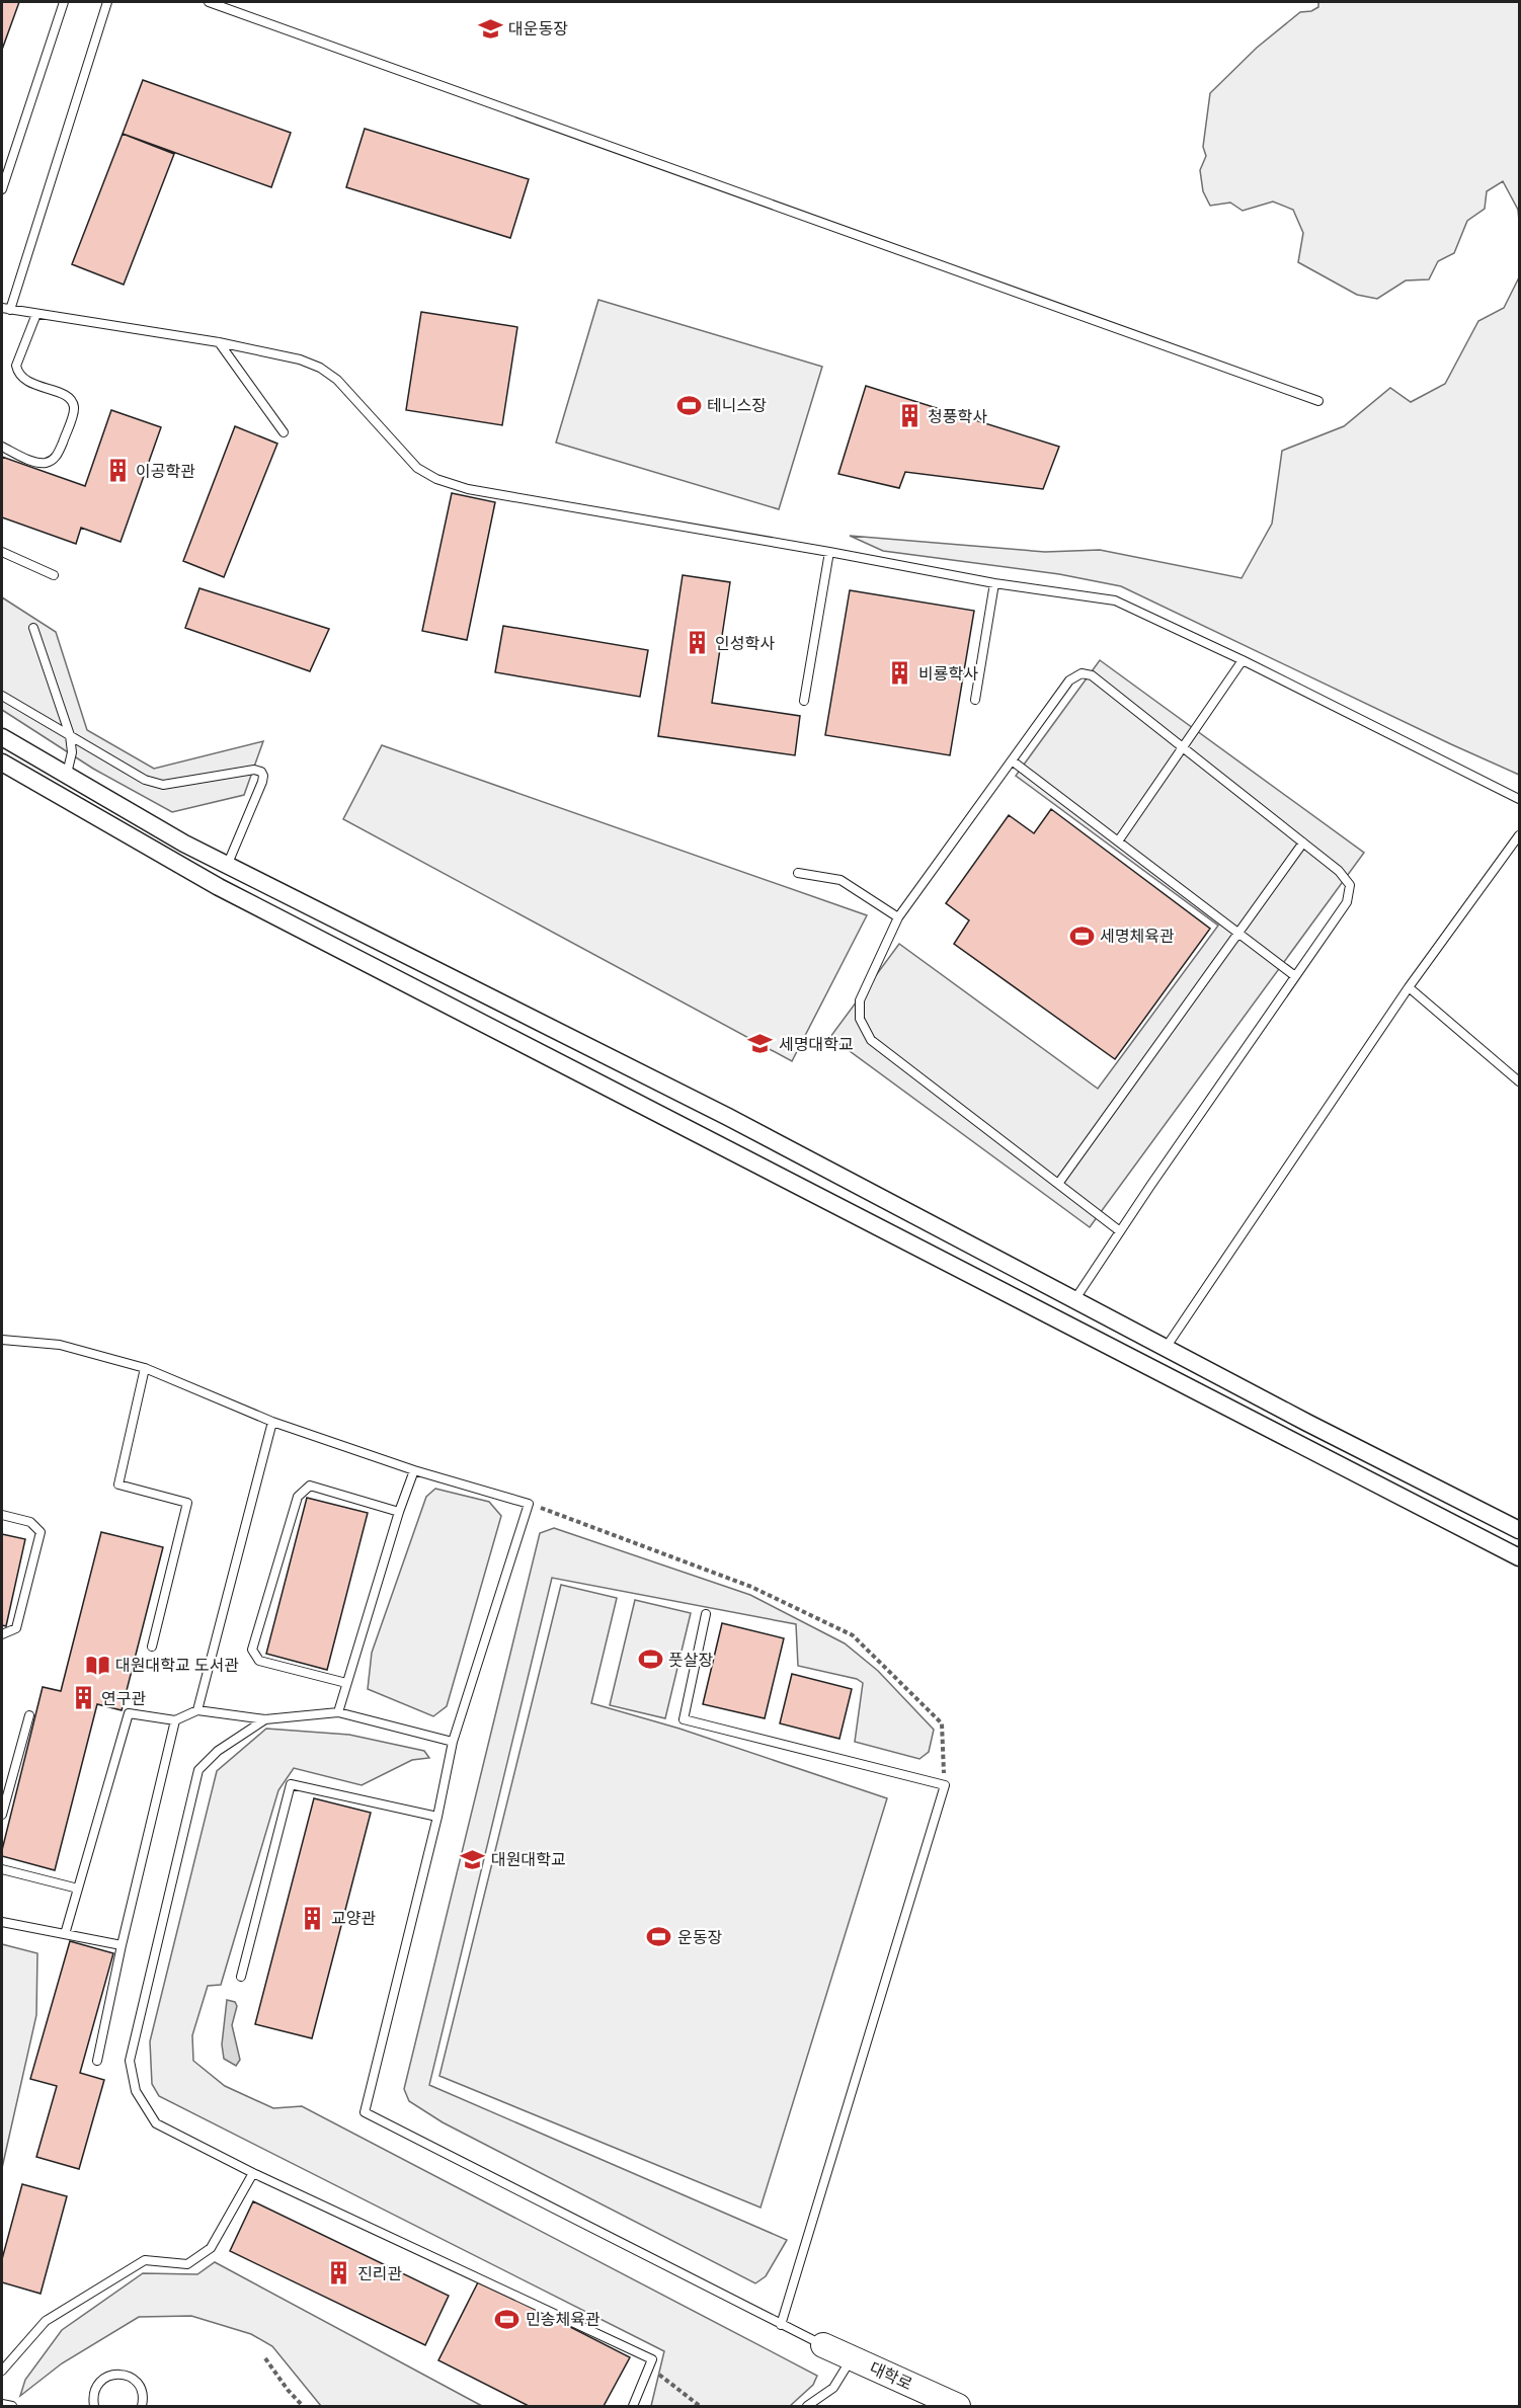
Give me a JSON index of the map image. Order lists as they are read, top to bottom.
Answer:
{
  "streets": {
    "street": ["대학로"]
  },
  "places": {
    "school or university": ["대운동장", "세명대학교", "대원대학교"],
    "sports": [
      "테니스장",
      "세명체육관",
      "풋살장",
      "운동장",
      "민송체육관"
    ],
    "building": [
      "청풍학사",
      "이공학관",
      "인성학사",
      "비룡학사",
      "연구관",
      "교양관",
      "진리관"
    ],
    "library": ["대원대학교 도서관"]
  }
}
